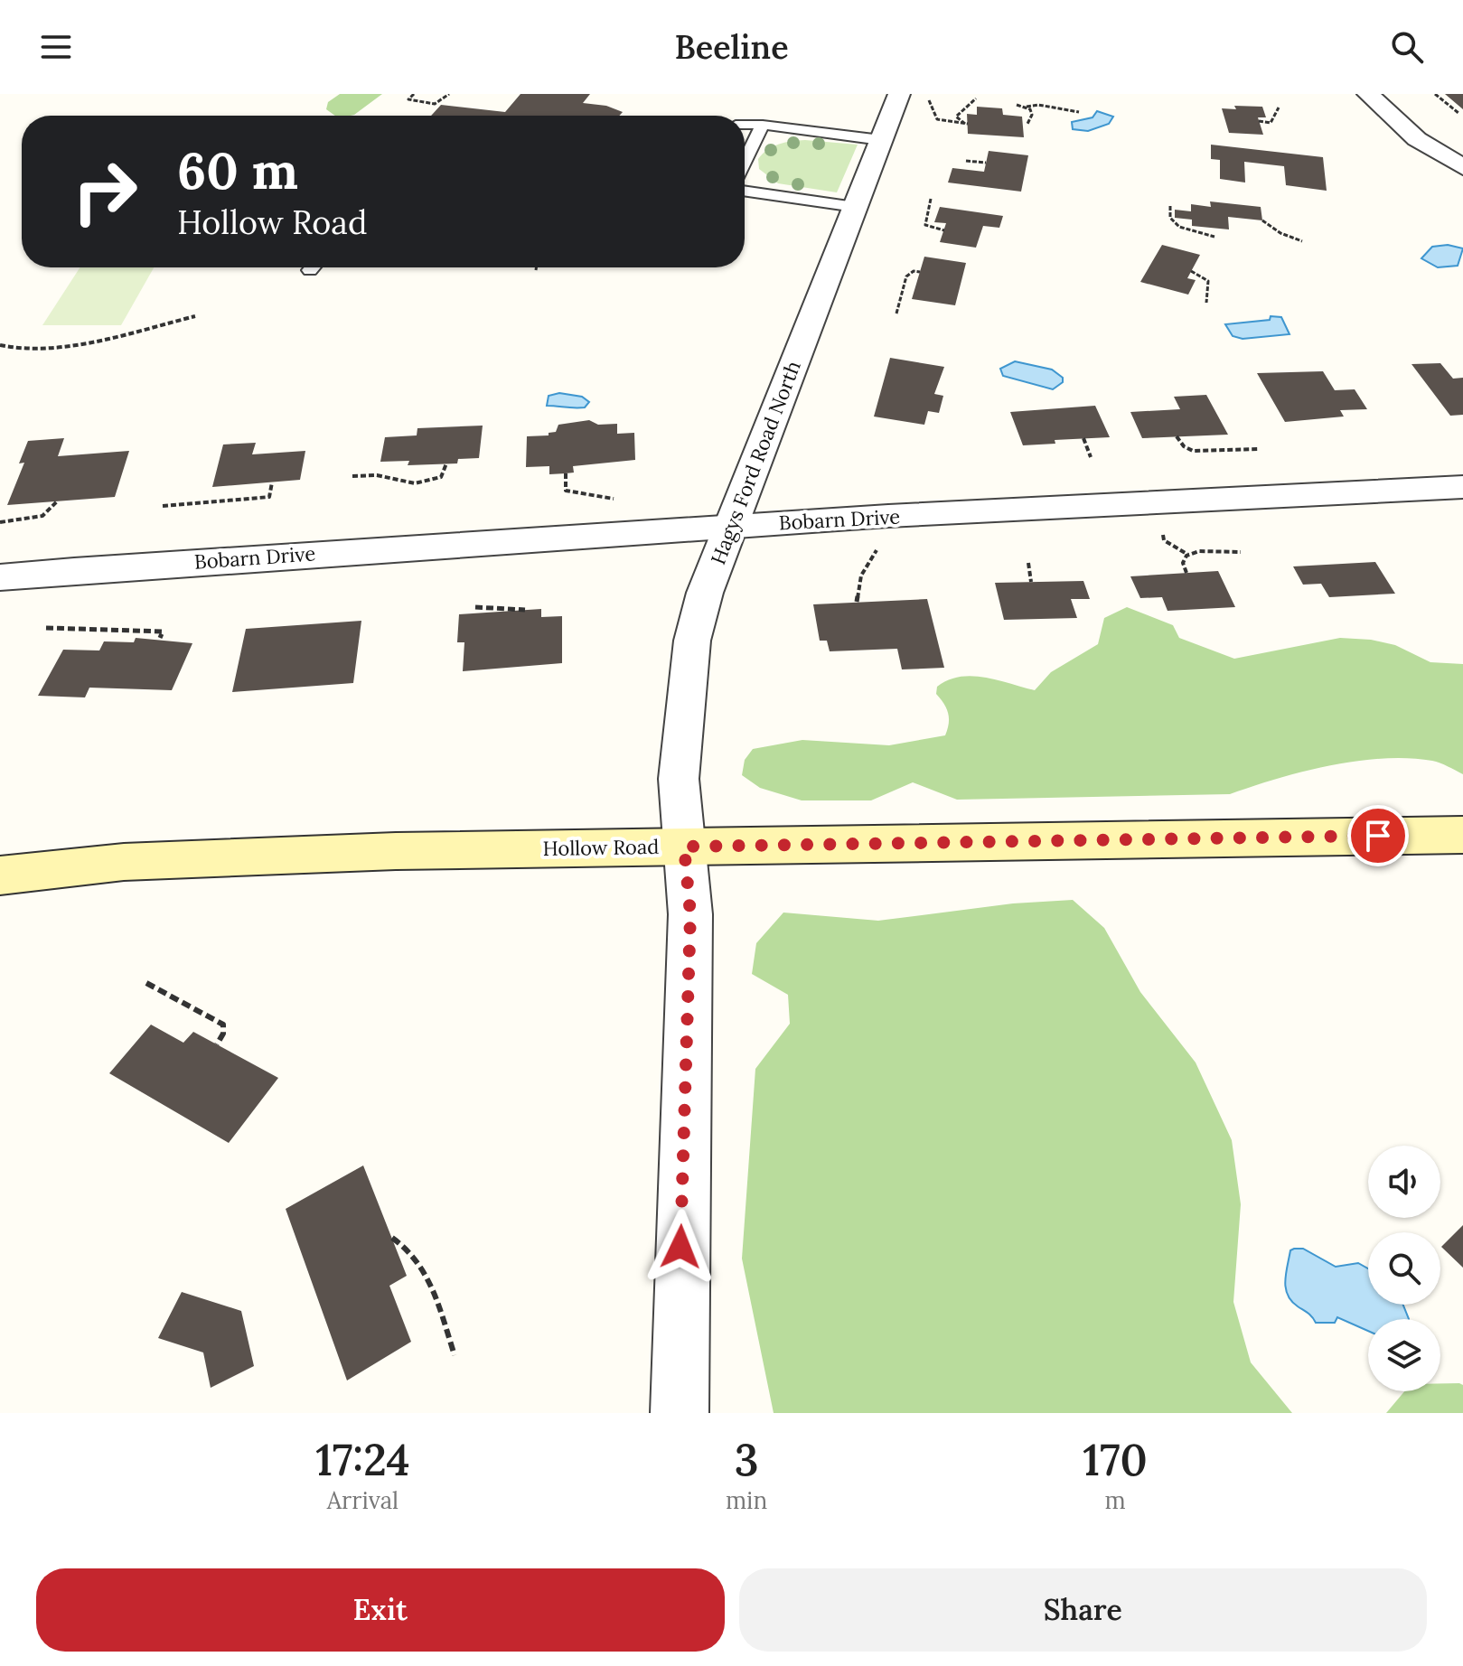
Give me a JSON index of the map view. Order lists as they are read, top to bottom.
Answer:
{
  "streets": {
    "main road": ["Hollow Road"],
    "street": ["Hagys Ford Road North", "Bobarn Drive"]
  },
  "crossings": [
    ["Hagys Ford Road North", "Bobarn Drive"],
    ["Hagys Ford Road North", "Hollow Road"]
  ],
  "page": {
    "header": "Beeline",
    "turn": ["60 m", "Hollow Road"],
    "eta": [
      "17:24",
      "Arrival",
      "3",
      "min",
      "170",
      "m"
    ],
    "buttons": ["Exit", "Share"]
  }
}
